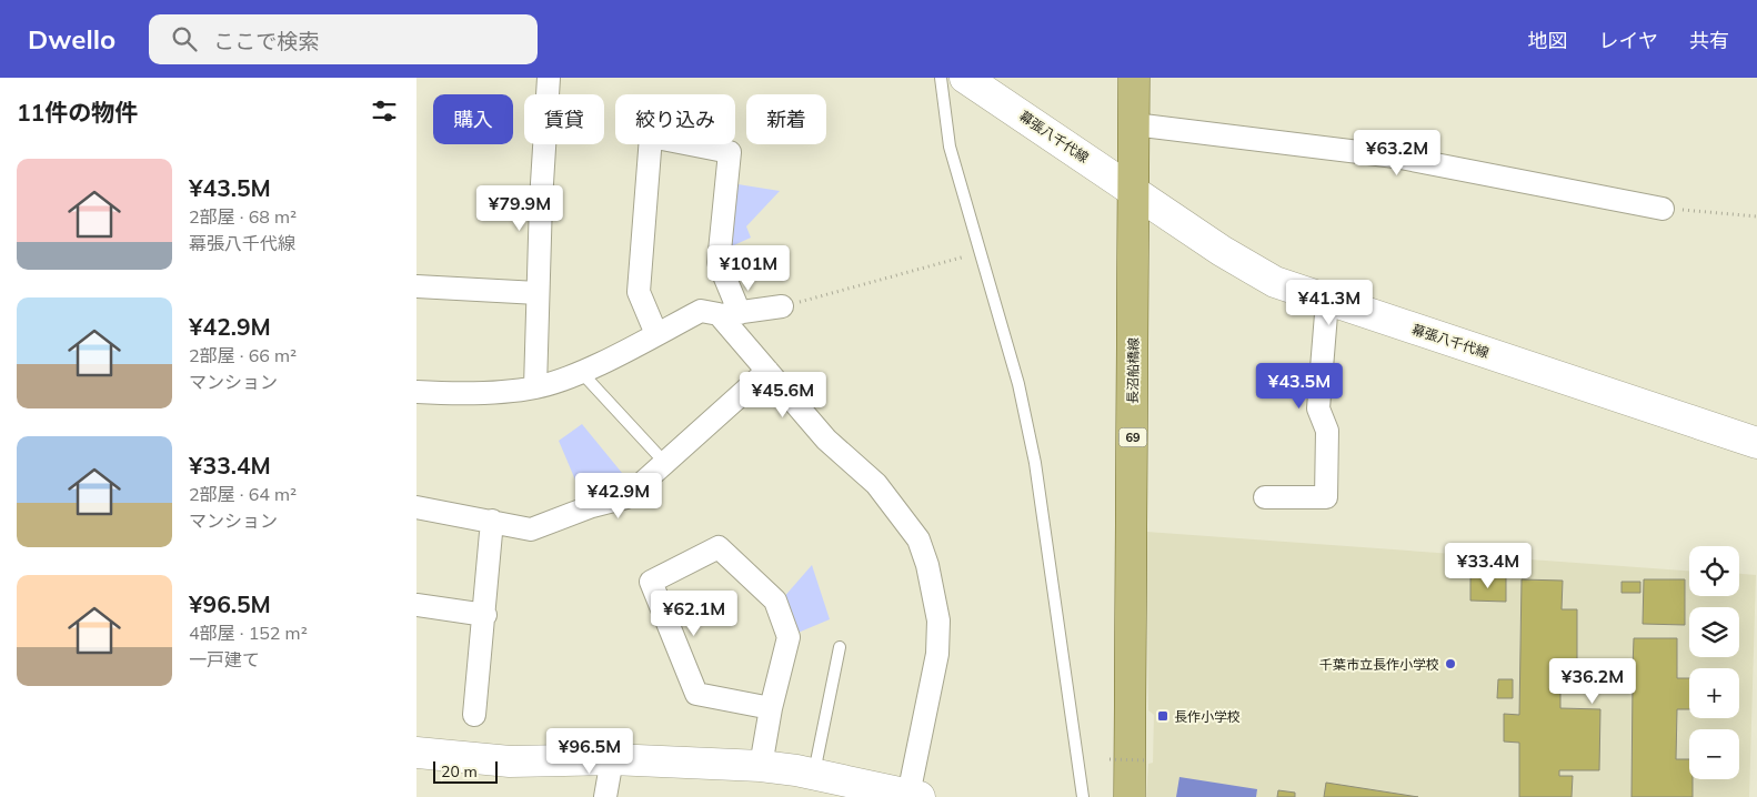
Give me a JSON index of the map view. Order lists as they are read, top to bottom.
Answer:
{
  "streets": {
    "main road": ["幕張八千代線", "長沼船橋線", "69"]
  },
  "crossings": [
    ["幕張八千代線", "長沼船橋線"]
  ],
  "places": {
    "other": ["千葉市立長作小学校"],
    "transit": ["長作小学校"]
  },
  "scale_bar": "20 m",
  "page": {
    "header": "Dwello",
    "search": "ここで検索",
    "nav": ["地図", "レイヤ", "共有"],
    "heading": "11件の物件",
    "chip": [
      "購入",
      "賃貸",
      "絞り込み",
      "新着"
    ],
    "price": [
      "¥63.2M",
      "¥79.9M",
      "¥101M",
      "¥41.3M",
      "¥43.5M",
      "¥45.6M",
      "¥42.9M",
      "¥33.4M",
      "¥62.1M",
      "¥36.2M",
      "¥96.5M"
    ],
    "list": [
      {
        "name": "¥43.5M",
        "note": "2部屋 · 68 m² · 幕張八千代線"
      },
      {
        "name": "¥42.9M",
        "note": "2部屋 · 66 m² · マンション"
      },
      {
        "name": "¥33.4M",
        "note": "2部屋 · 64 m² · マンション"
      },
      {
        "name": "¥96.5M",
        "note": "4部屋 · 152 m² · 一戸建て"
      }
    ],
    "map_buttons": ["+", "−"],
    "scale": "20 m"
  }
}
